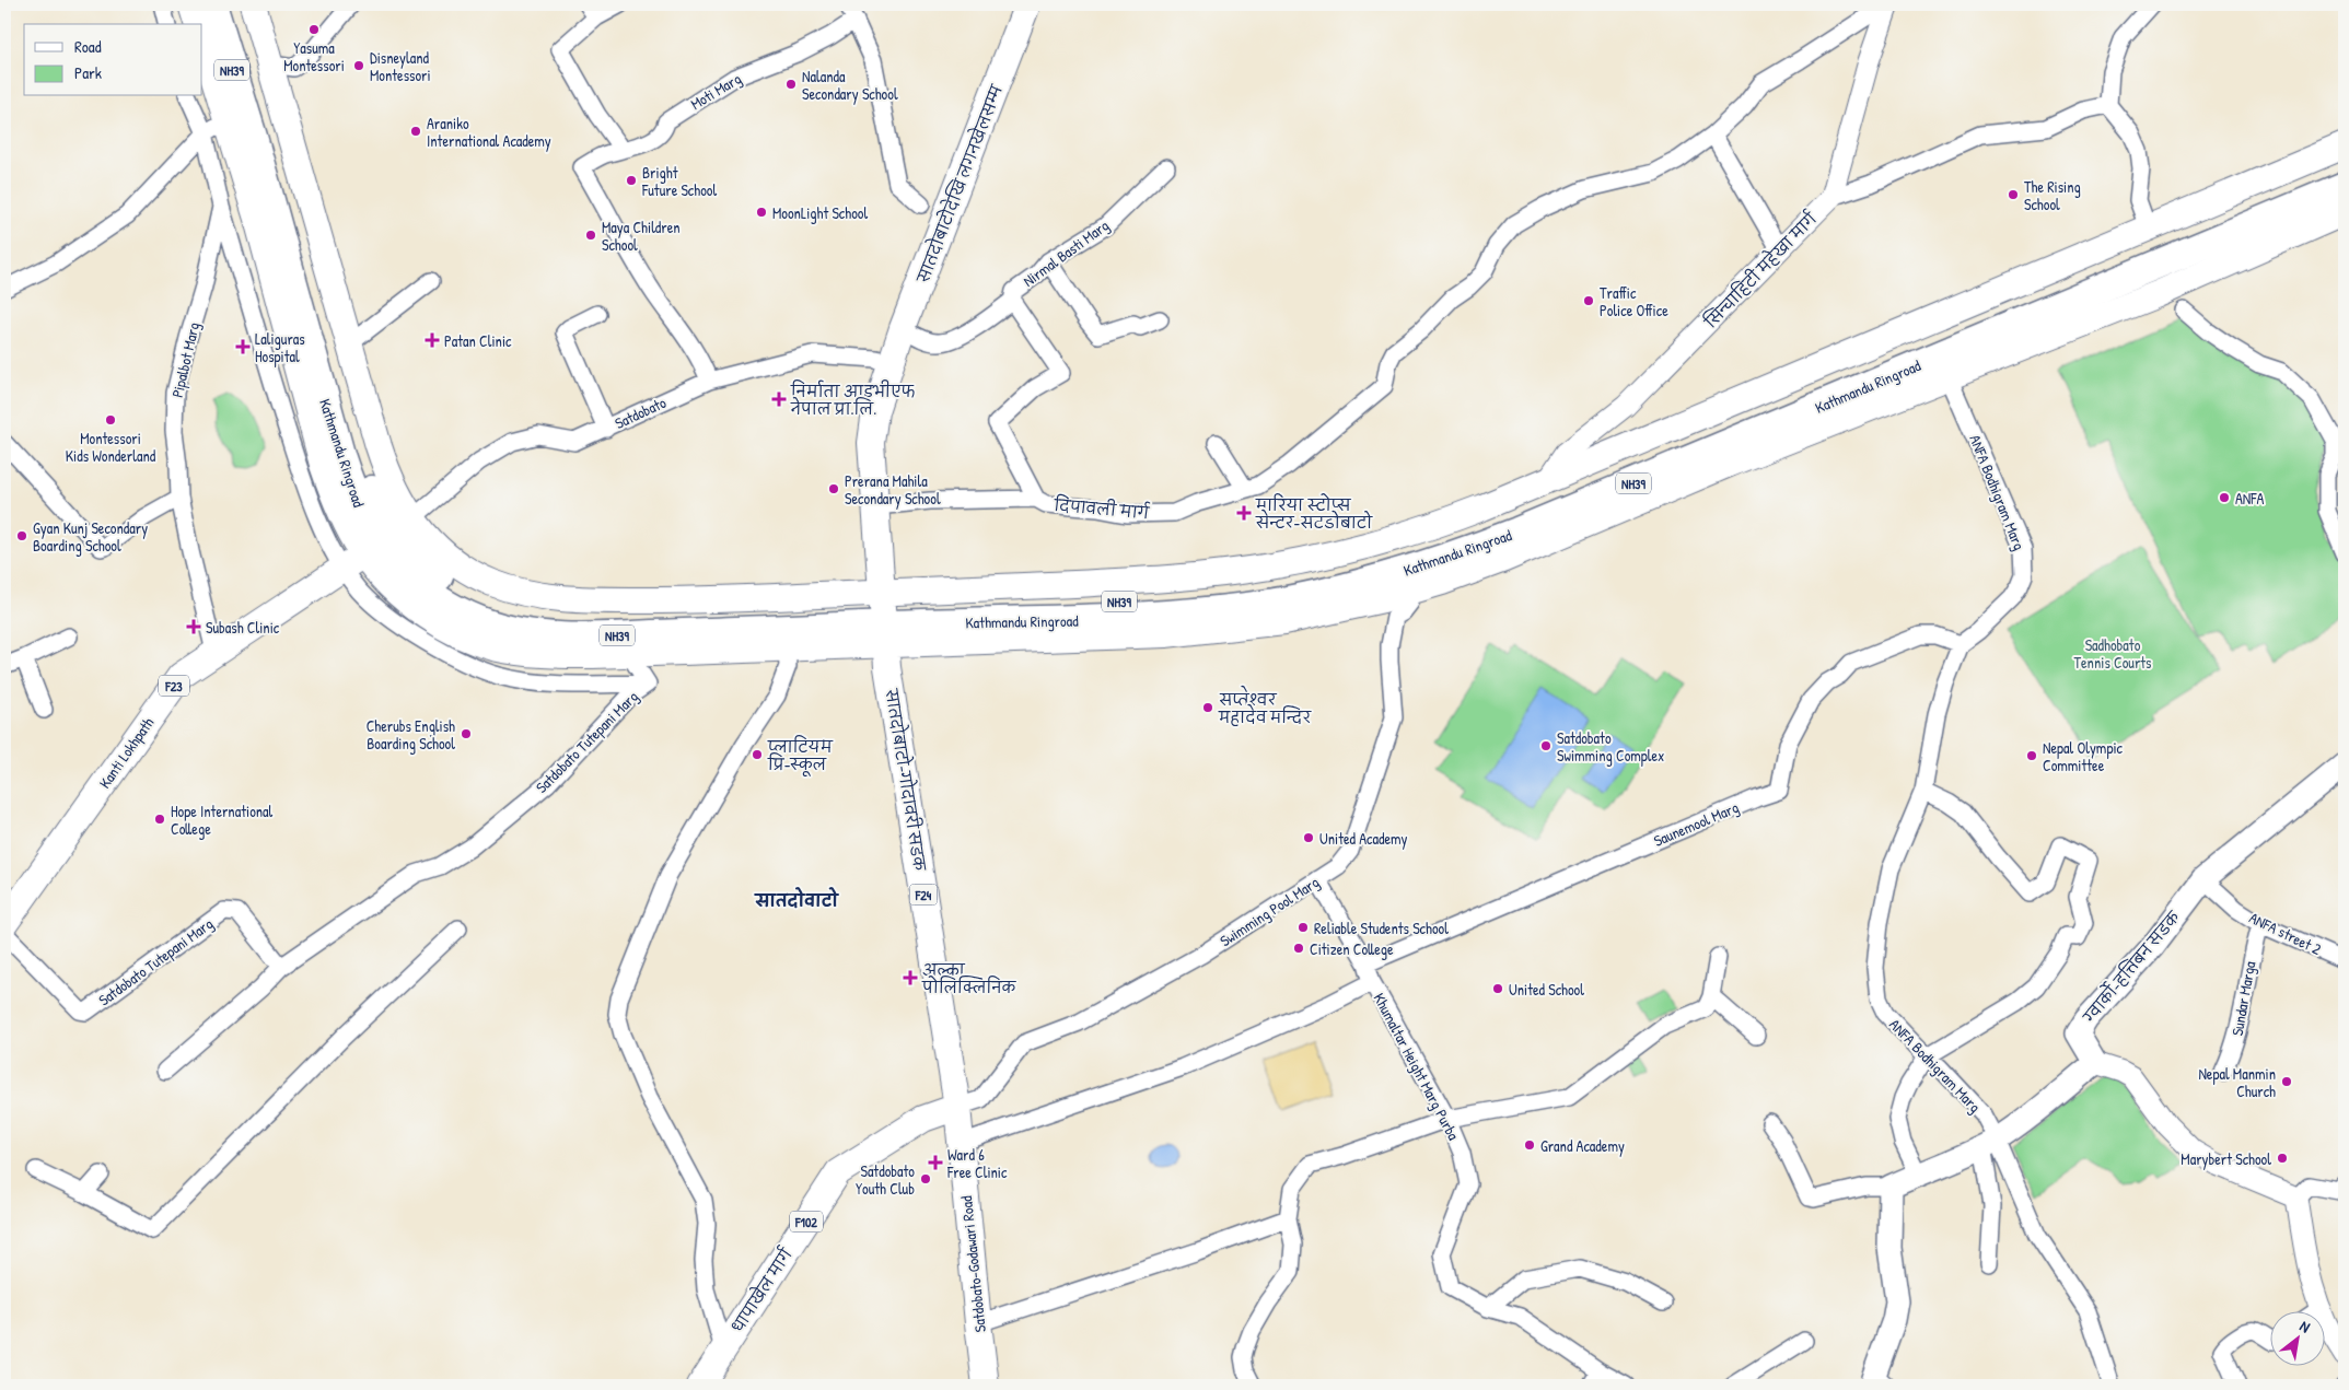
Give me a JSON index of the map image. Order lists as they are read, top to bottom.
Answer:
{
  "streets": {
    "highway": ["NH39", "Kathmandu Ringroad"],
    "main road": [
      "सातदोबाटोदेखि लगनखेलसम्म",
      "F23",
      "Kanti Lokhpath",
      "सातदोबाटो-गोदावरी सडक",
      "F24",
      "ग्वार्को-हत्तिबन सडक",
      "F102",
      "Satdobato-Godawari Road",
      "धापाखेल मार्ग"
    ],
    "street": [
      "Moti Marg",
      "Nirmal Basti Marg",
      "सिन्चाहिटी महेखा मार्ग",
      "Pipalbot Marg",
      "Satdobato",
      "ANFA Bodhigram Marg",
      "दिपावली मार्ग",
      "Satdobato Tutepani Marg",
      "Saunemool Marg",
      "Swimming Pool Marg",
      "ANFA street 2",
      "Sundar Marga",
      "Khumaltar Height Marg Purba"
    ]
  },
  "crossings": [
    ["Moti Marg", "Satdobato"],
    ["सातदोबाटोदेखि लगनखेलसम्म", "Nirmal Basti Marg"],
    ["सातदोबाटोदेखि लगनखेलसम्म", "Satdobato"],
    ["सातदोबाटोदेखि लगनखेलसम्म", "दिपावली मार्ग"],
    ["सातदोबाटोदेखि लगनखेलसम्म", "सातदोबाटो-गोदावरी सडक"],
    ["Pipalbot Marg", "Kanti Lokhpath"],
    ["Kathmandu Ringroad", "Satdobato"],
    ["Kathmandu Ringroad", "Kanti Lokhpath"],
    ["Kathmandu Ringroad", "सातदोबाटो-गोदावरी सडक"],
    ["Satdobato", "Kanti Lokhpath"],
    ["ANFA Bodhigram Marg", "Saunemool Marg"],
    ["दिपावली मार्ग", "सातदोबाटो-गोदावरी सडक"],
    ["सातदोबाटो-गोदावरी सडक", "Swimming Pool Marg"],
    ["सातदोबाटो-गोदावरी सडक", "Satdobato-Godawari Road"],
    ["सातदोबाटो-गोदावरी सडक", "धापाखेल मार्ग"],
    ["Saunemool Marg", "Khumaltar Height Marg Purba"],
    ["Swimming Pool Marg", "Khumaltar Height Marg Purba"],
    ["Swimming Pool Marg", "धापाखेल मार्ग"],
    ["ANFA street 2", "ग्वार्को-हत्तिबन सडक"],
    ["ANFA street 2", "Sundar Marga"]
  ],
  "districts": ["सातदोवाटो"],
  "parks": ["Sadhobato Tennis Courts"],
  "places": {
    "other": [
      "Yasuma Montessori",
      "Disneyland Montessori",
      "Nalanda Secondary School",
      "Araniko International Academy",
      "Bright Future School",
      "The Rising School",
      "MoonLight School",
      "Maya Children School",
      "Traffic Police Office",
      "Montessori Kids Wonderland",
      "Prerana Mahila Secondary School",
      "ANFA",
      "Gyan Kunj Secondary Boarding School",
      "सप्तेश्वर महादेव मन्दिर",
      "Cherubs English Boarding School",
      "Satdobato Swimming Complex",
      "प्लाटियम प्रि-स्कूल",
      "Nepal Olympic Committee",
      "Hope International College",
      "United Academy",
      "Reliable Students School",
      "Citizen College",
      "United School",
      "Nepal Manmin Church",
      "Grand Academy",
      "Marybert School",
      "Satdobato Youth Club"
    ],
    "health": [
      "Patan Clinic",
      "Laliguras Hospital",
      "निर्माता आइभीएफ नेपाल प्रा.लि.",
      "मारिया स्टोप्स सेन्टर-सटडोबाटो",
      "Subash Clinic",
      "अल्का पोलिक्लिनिक",
      "Ward 6 Free Clinic"
    ]
  },
  "legend": ["Road", "Park"],
  "north": "top right"
}
